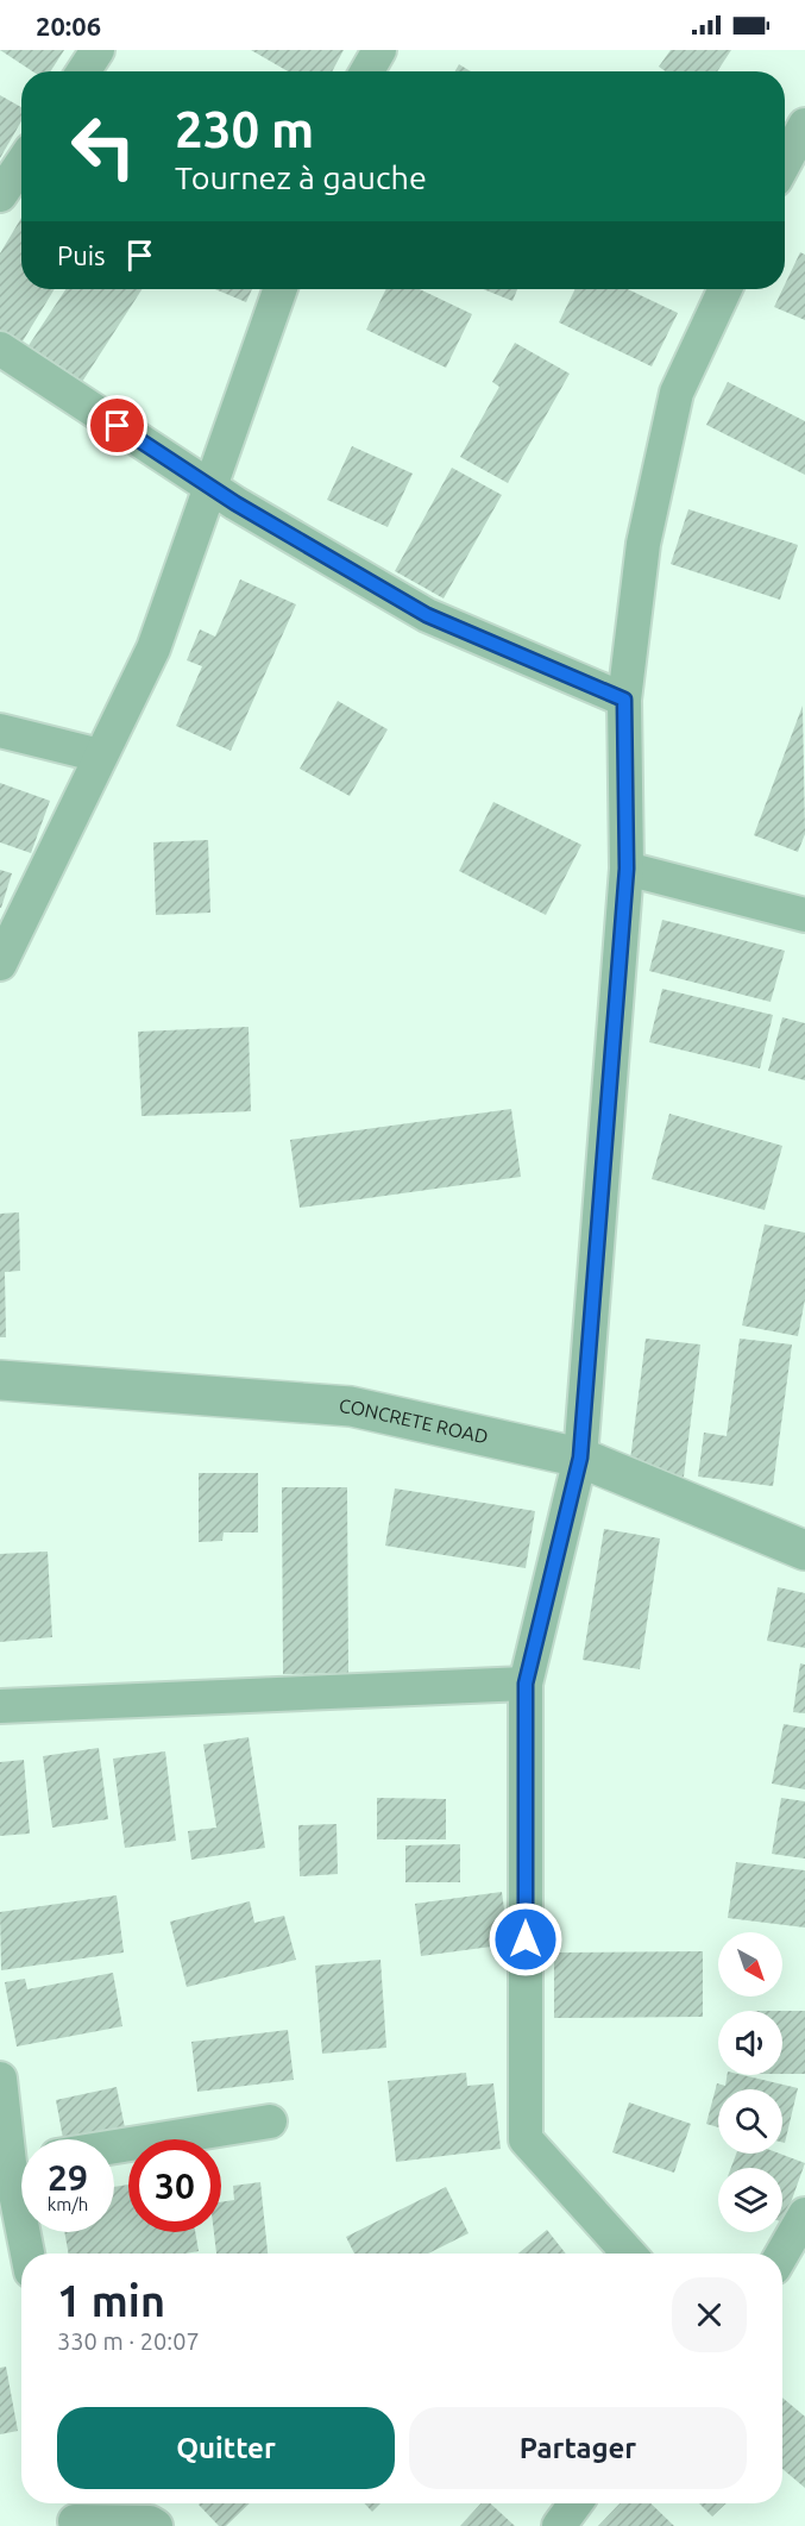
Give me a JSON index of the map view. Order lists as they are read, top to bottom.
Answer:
{
  "streets": {
    "street": ["CONCRETE ROAD"]
  },
  "north": "bottom right",
  "page": {
    "status": "20:06",
    "turn": ["230 m", "Tournez à gauche"],
    "then": "Puis",
    "speed": "29 km/h",
    "limit": "30",
    "heading": ["1 min", "330 m · 20:07"],
    "buttons": ["Quitter", "Partager"]
  }
}
